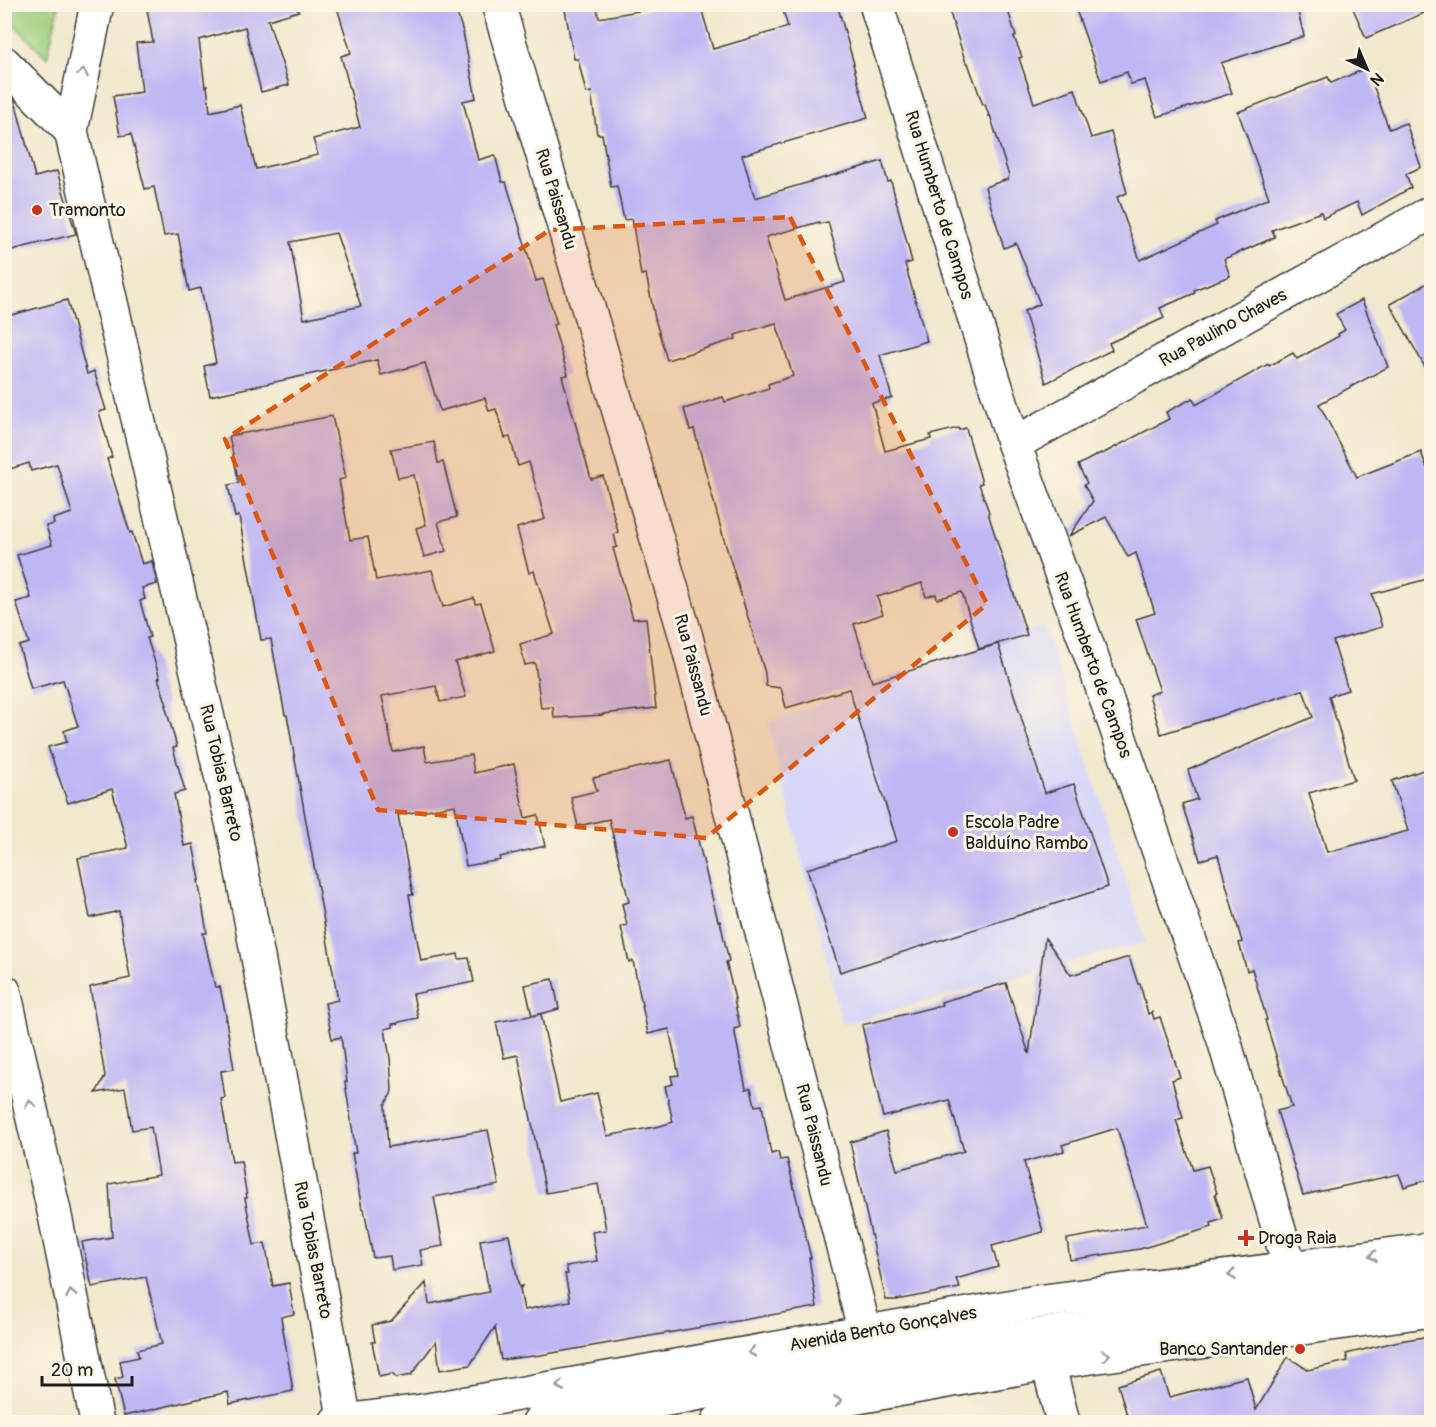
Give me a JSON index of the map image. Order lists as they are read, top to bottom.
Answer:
{
  "streets": {
    "street": [
      "Rua Paissandu",
      "Rua Humberto de Campos",
      "Rua Paulino Chaves",
      "Rua Tobias Barreto",
      "Avenida Bento Gonçalves"
    ]
  },
  "crossings": [
    ["Rua Paissandu", "Avenida Bento Gonçalves"],
    ["Rua Humberto de Campos", "Rua Paulino Chaves"],
    ["Rua Humberto de Campos", "Avenida Bento Gonçalves"],
    ["Rua Tobias Barreto", "Avenida Bento Gonçalves"]
  ],
  "places": {
    "other": ["Tramonto", "Escola Padre Balduíno Rambo", "Banco Santander"],
    "health": ["Droga Raia"]
  },
  "scale_bar": "20 m",
  "north": "bottom right"
}
